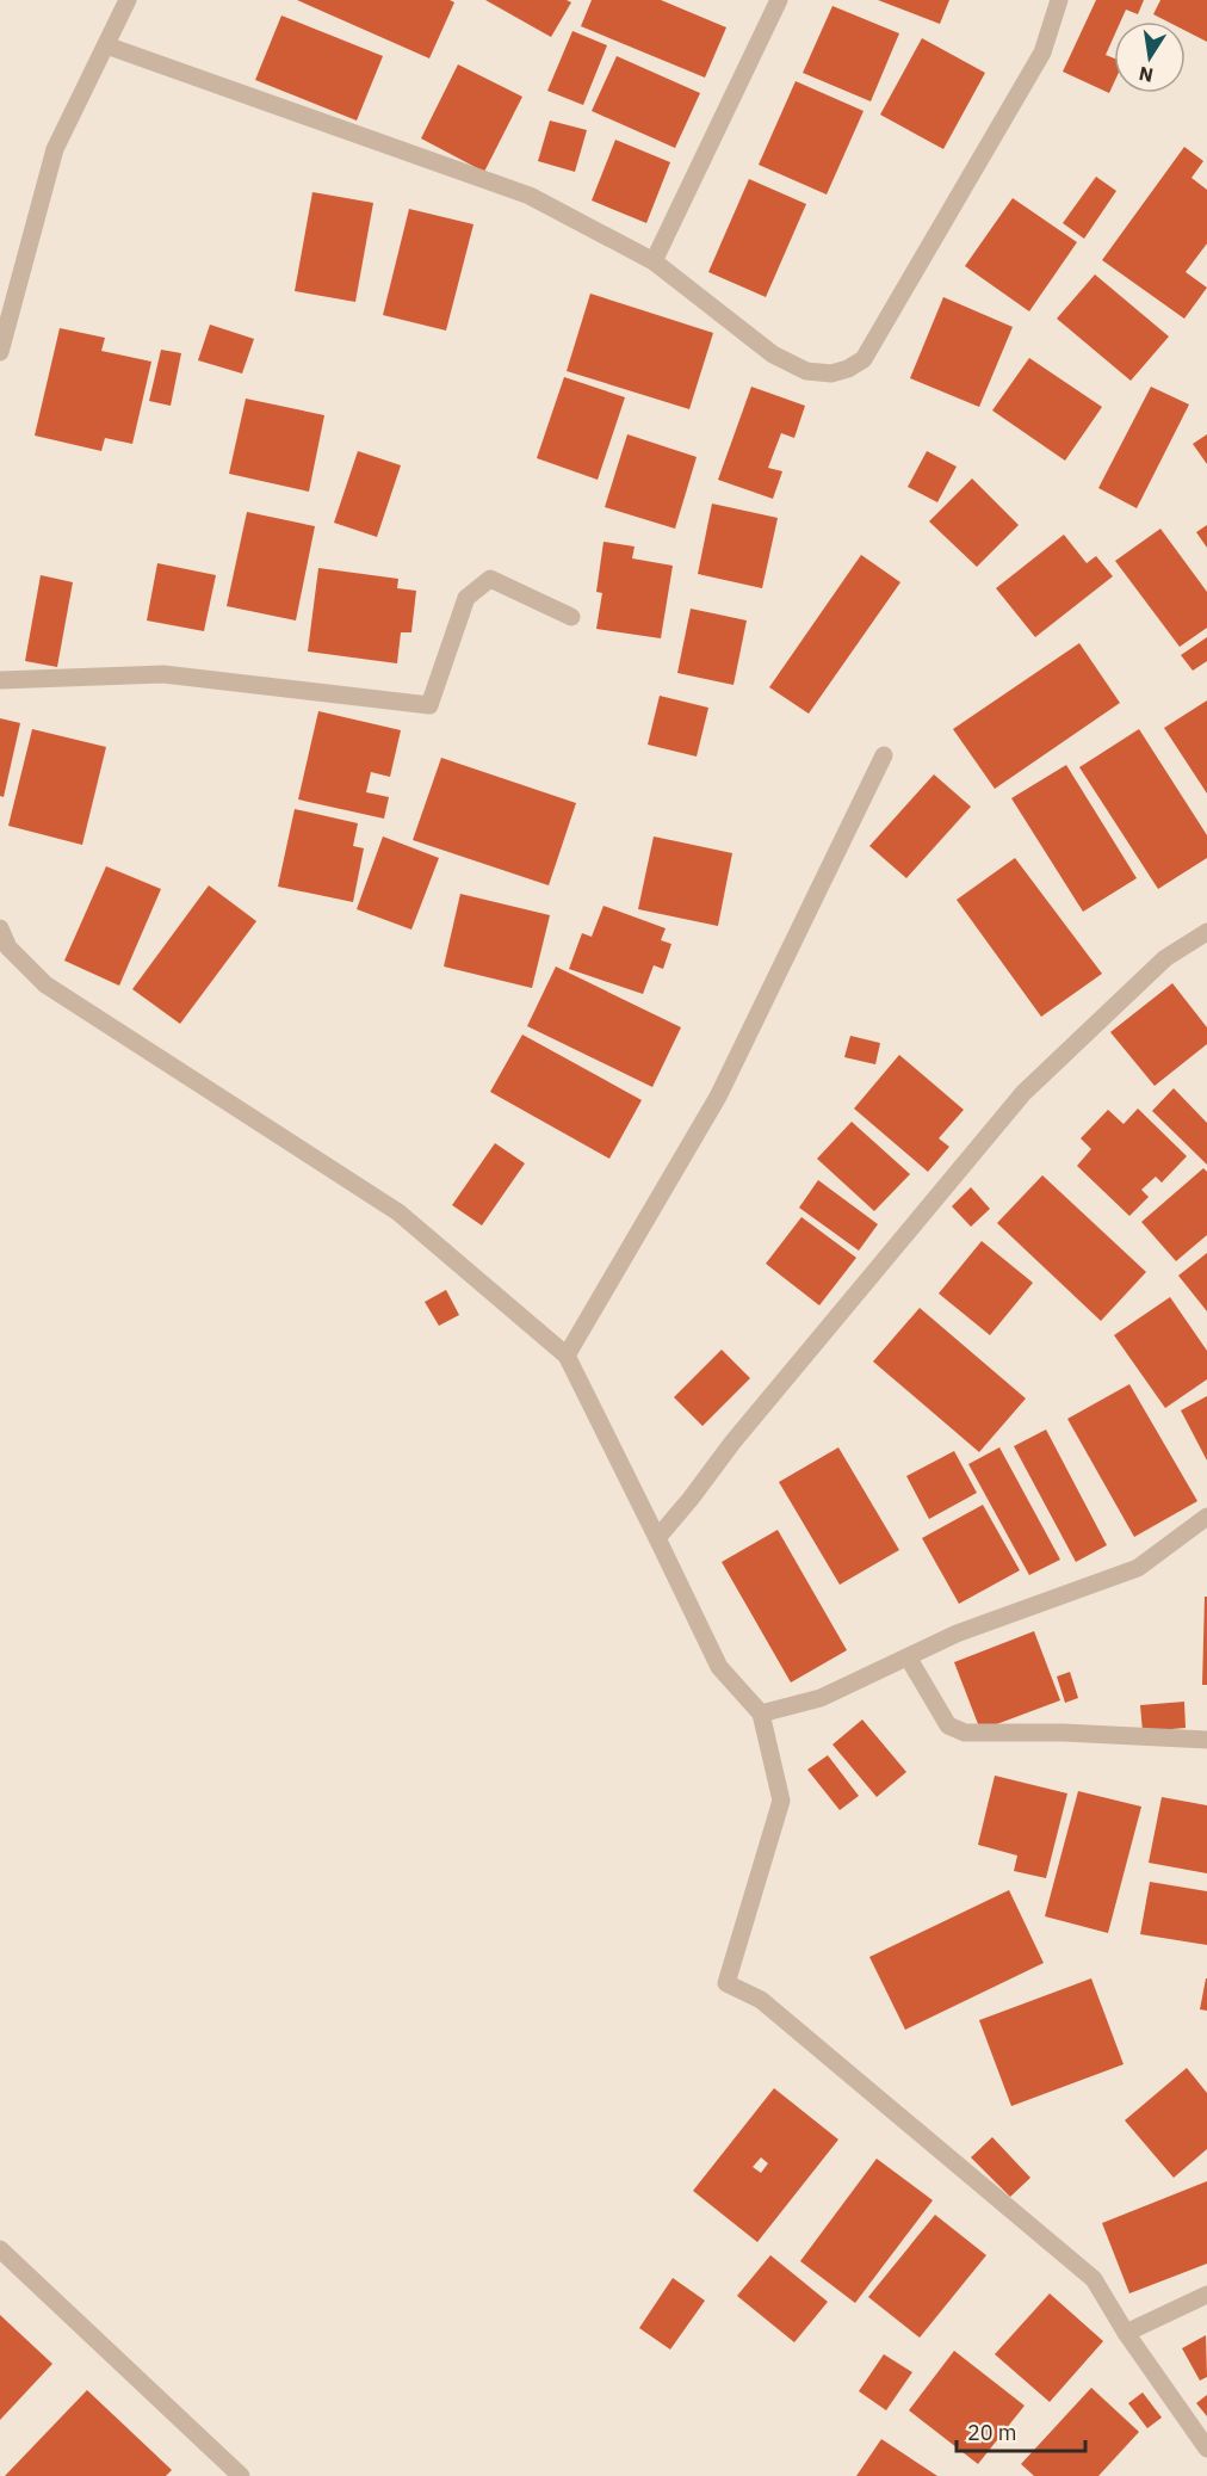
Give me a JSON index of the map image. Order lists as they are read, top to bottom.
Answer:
{
  "scale_bar": "20 m",
  "north": "bottom"
}
